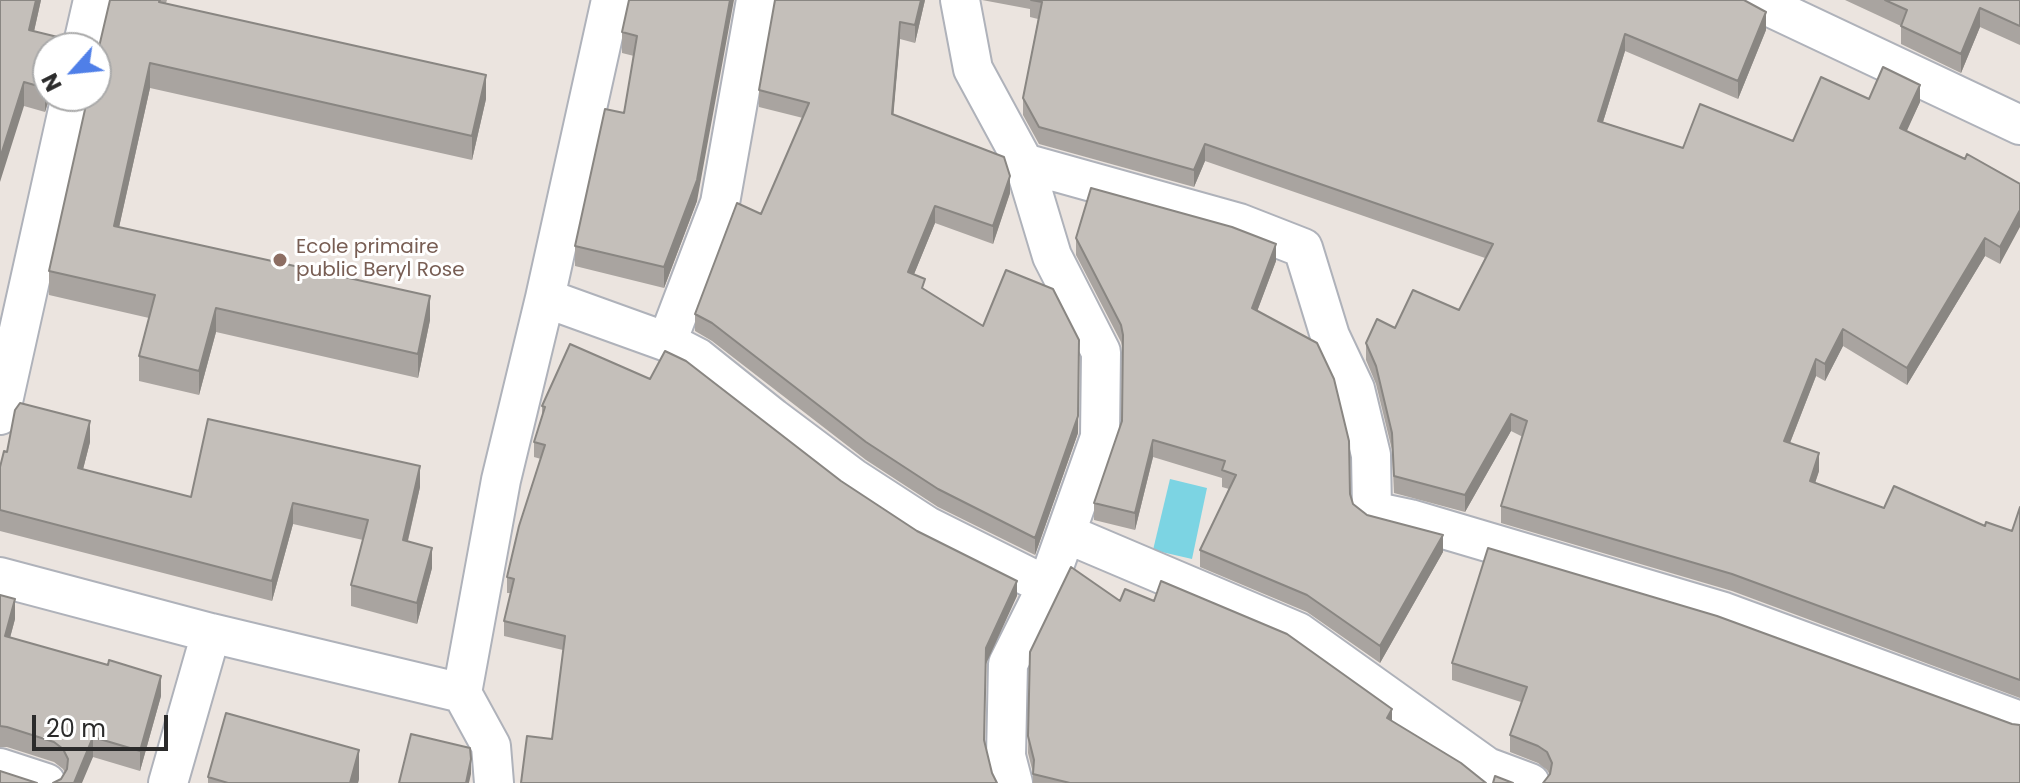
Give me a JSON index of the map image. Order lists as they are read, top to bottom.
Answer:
{
  "places": ["Ecole primaire public Beryl Rose"],
  "scale_bar": "20 m",
  "north": "bottom left"
}
